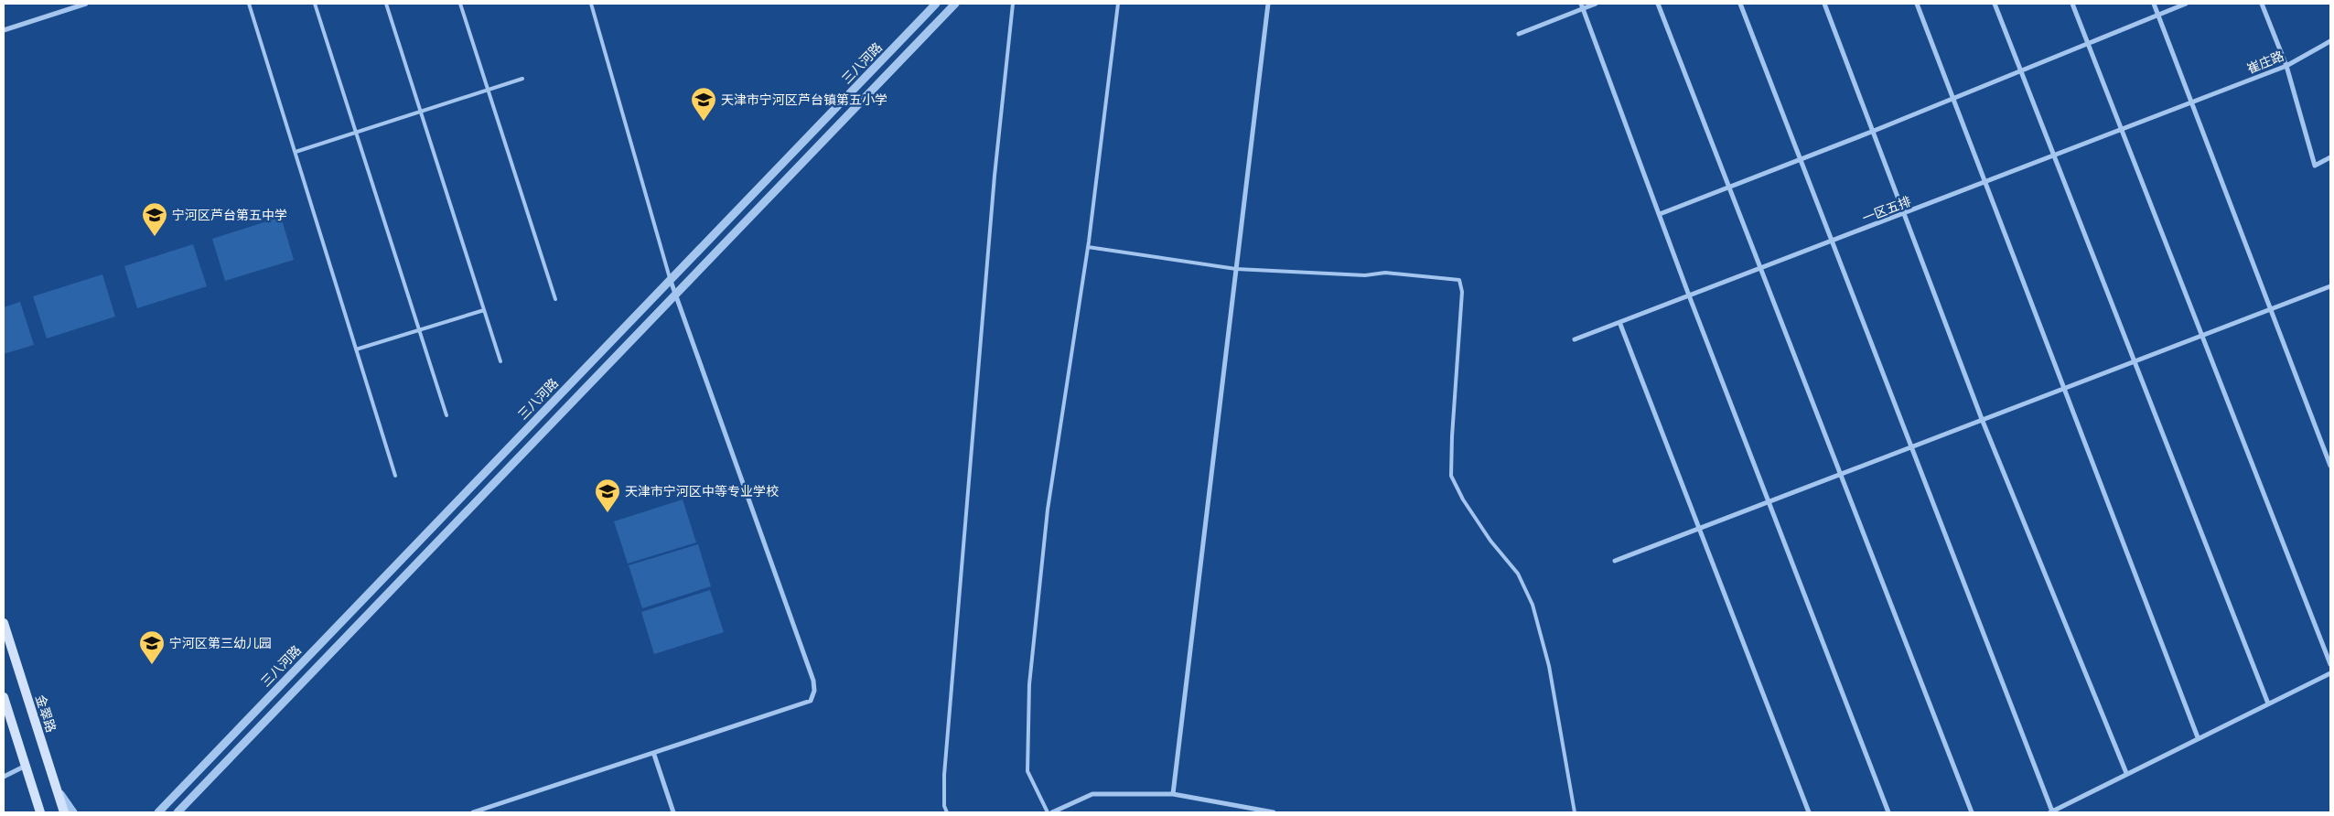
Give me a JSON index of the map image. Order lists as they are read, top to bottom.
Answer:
{
  "streets": {
    "main road": ["金翠路"],
    "street": ["崔庄路", "三八河路", "一区五排"]
  },
  "crossings": [
    ["崔庄路", "一区五排"]
  ],
  "places": {
    "school or university": [
      "天津市宁河区芦台镇第五小学",
      "宁河区芦台第五中学",
      "天津市宁河区中等专业学校",
      "宁河区第三幼儿园"
    ]
  }
}
